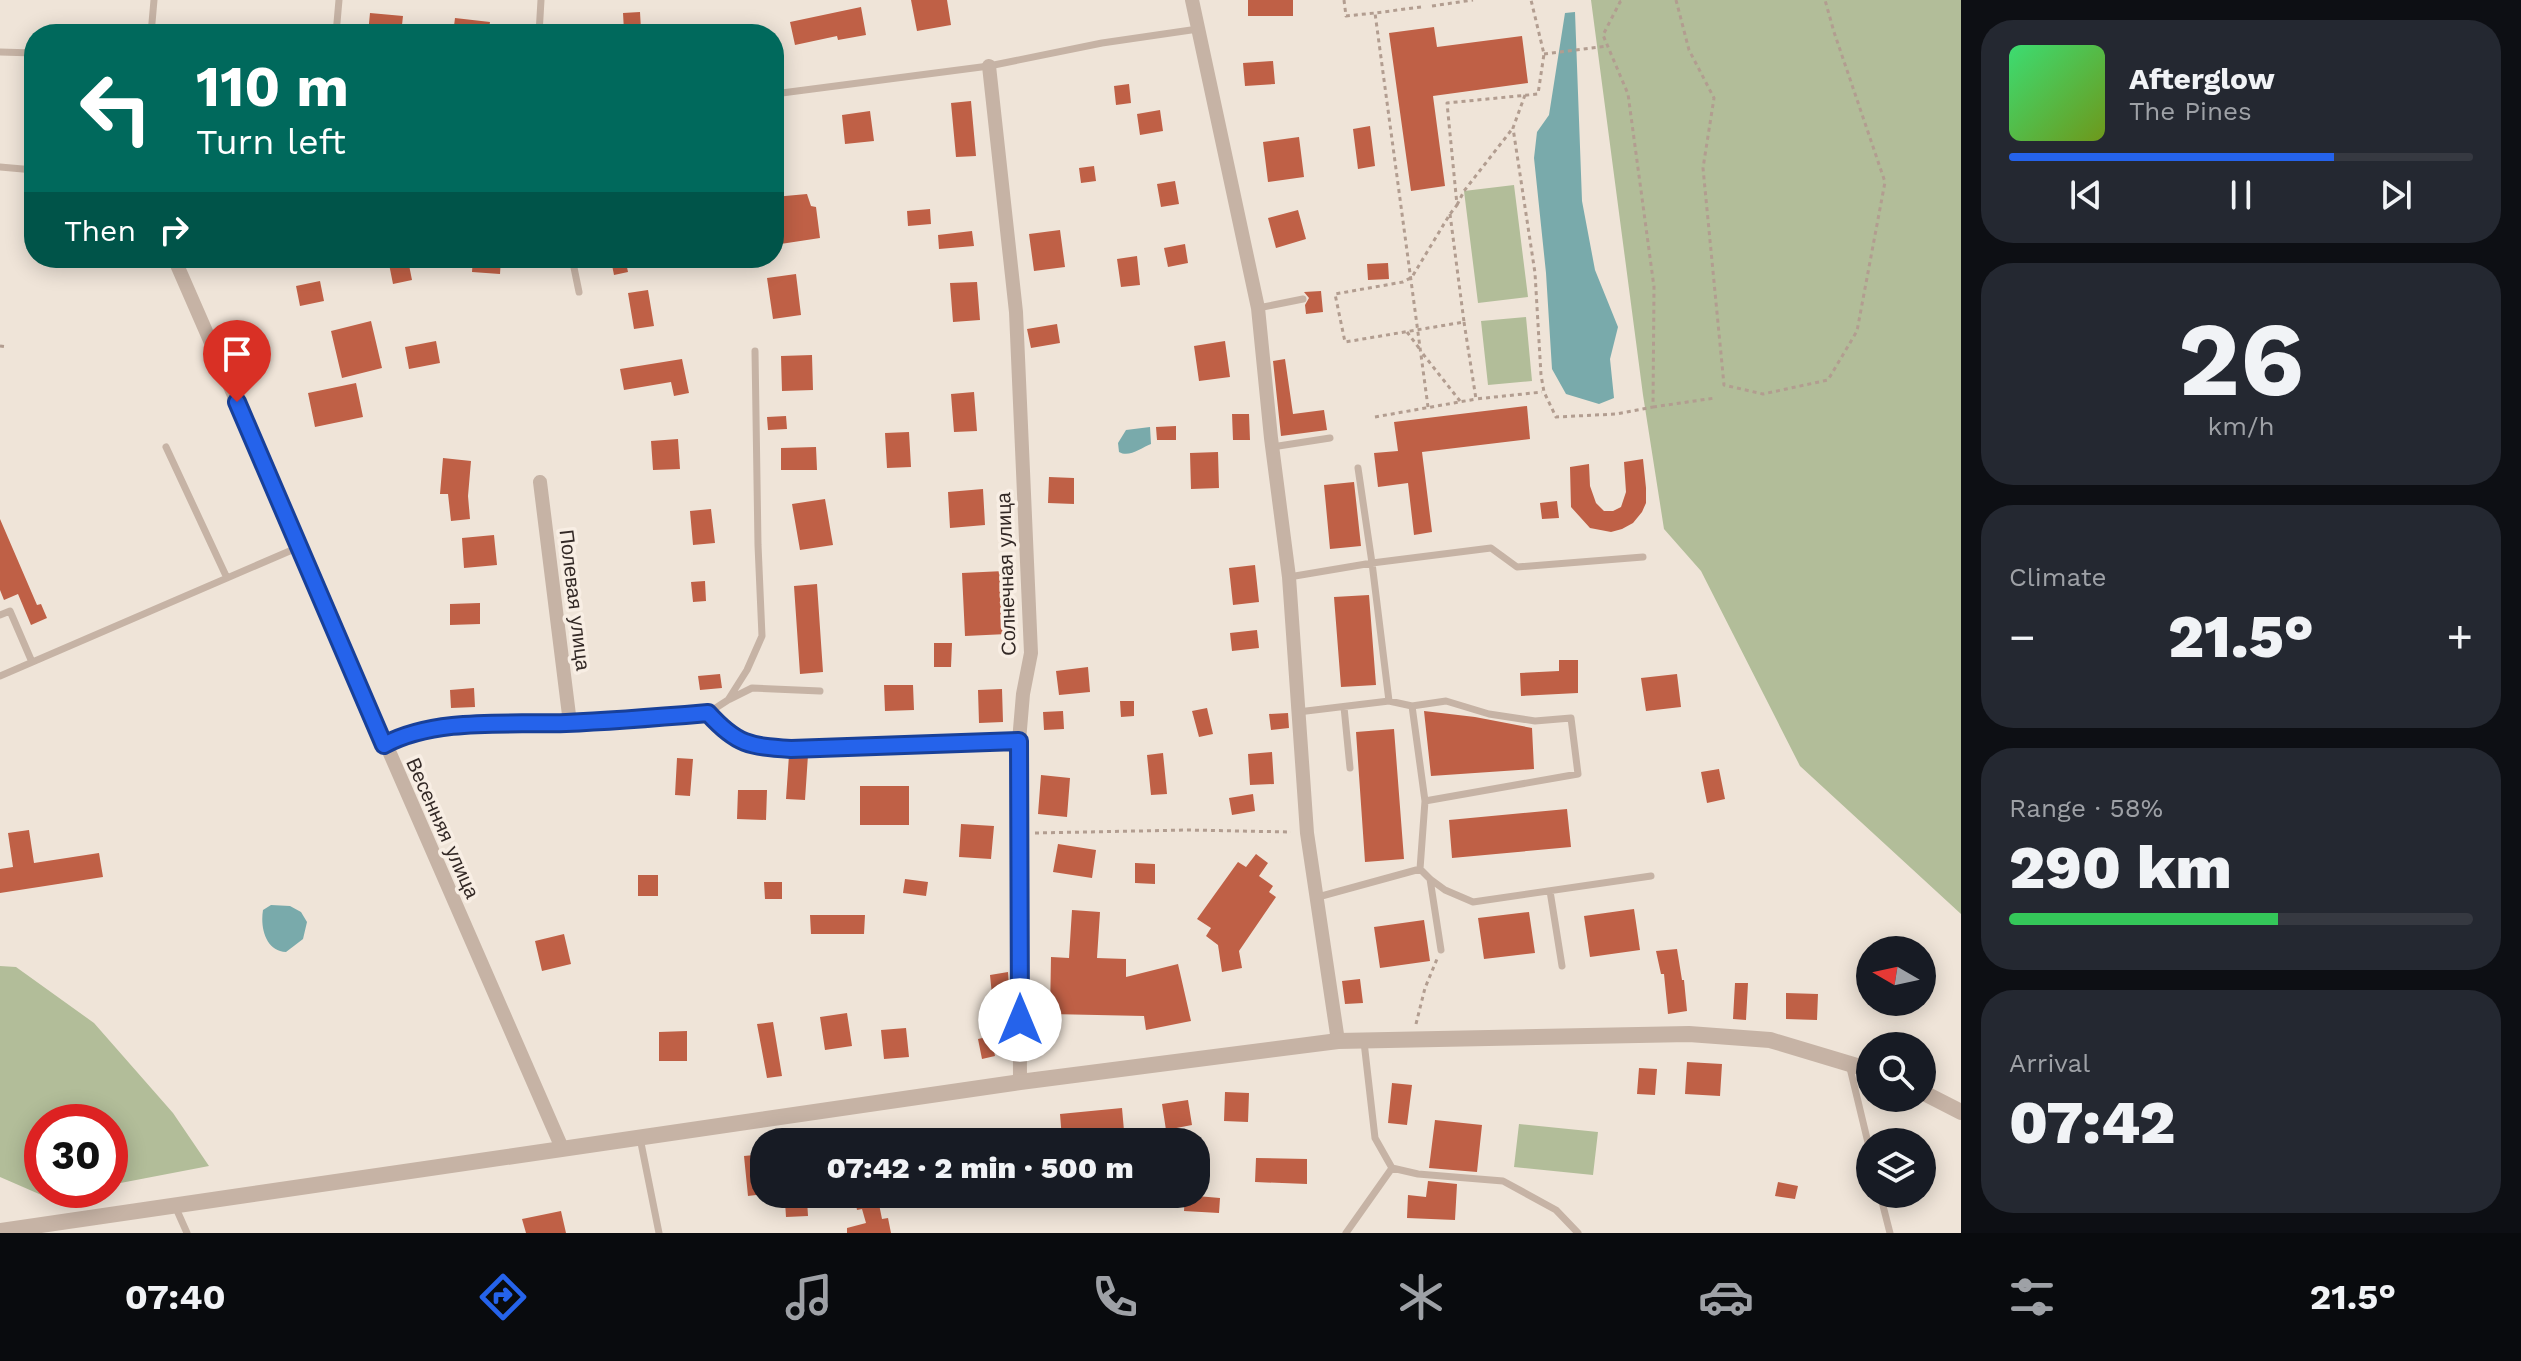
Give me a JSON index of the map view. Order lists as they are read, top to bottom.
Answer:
{
  "streets": {
    "street": ["Солнечная улица", "Полевая улица", "Весенняя улица"]
  },
  "north": "left",
  "page": {
    "turn": ["110 m", "Turn left"],
    "song": ["Afterglow", "The Pines"],
    "then": "Then",
    "tile": [
      ["26", "km/h"],
      "Climate",
      ["Range · 58%", "290 km"],
      ["Arrival", "07:42"]
    ],
    "heat": ["−", "21.5°", "+"],
    "limit": "30",
    "trip": "07:42 · 2 min · 500 m",
    "tabs": ["07:40", "21.5°"]
  }
}
